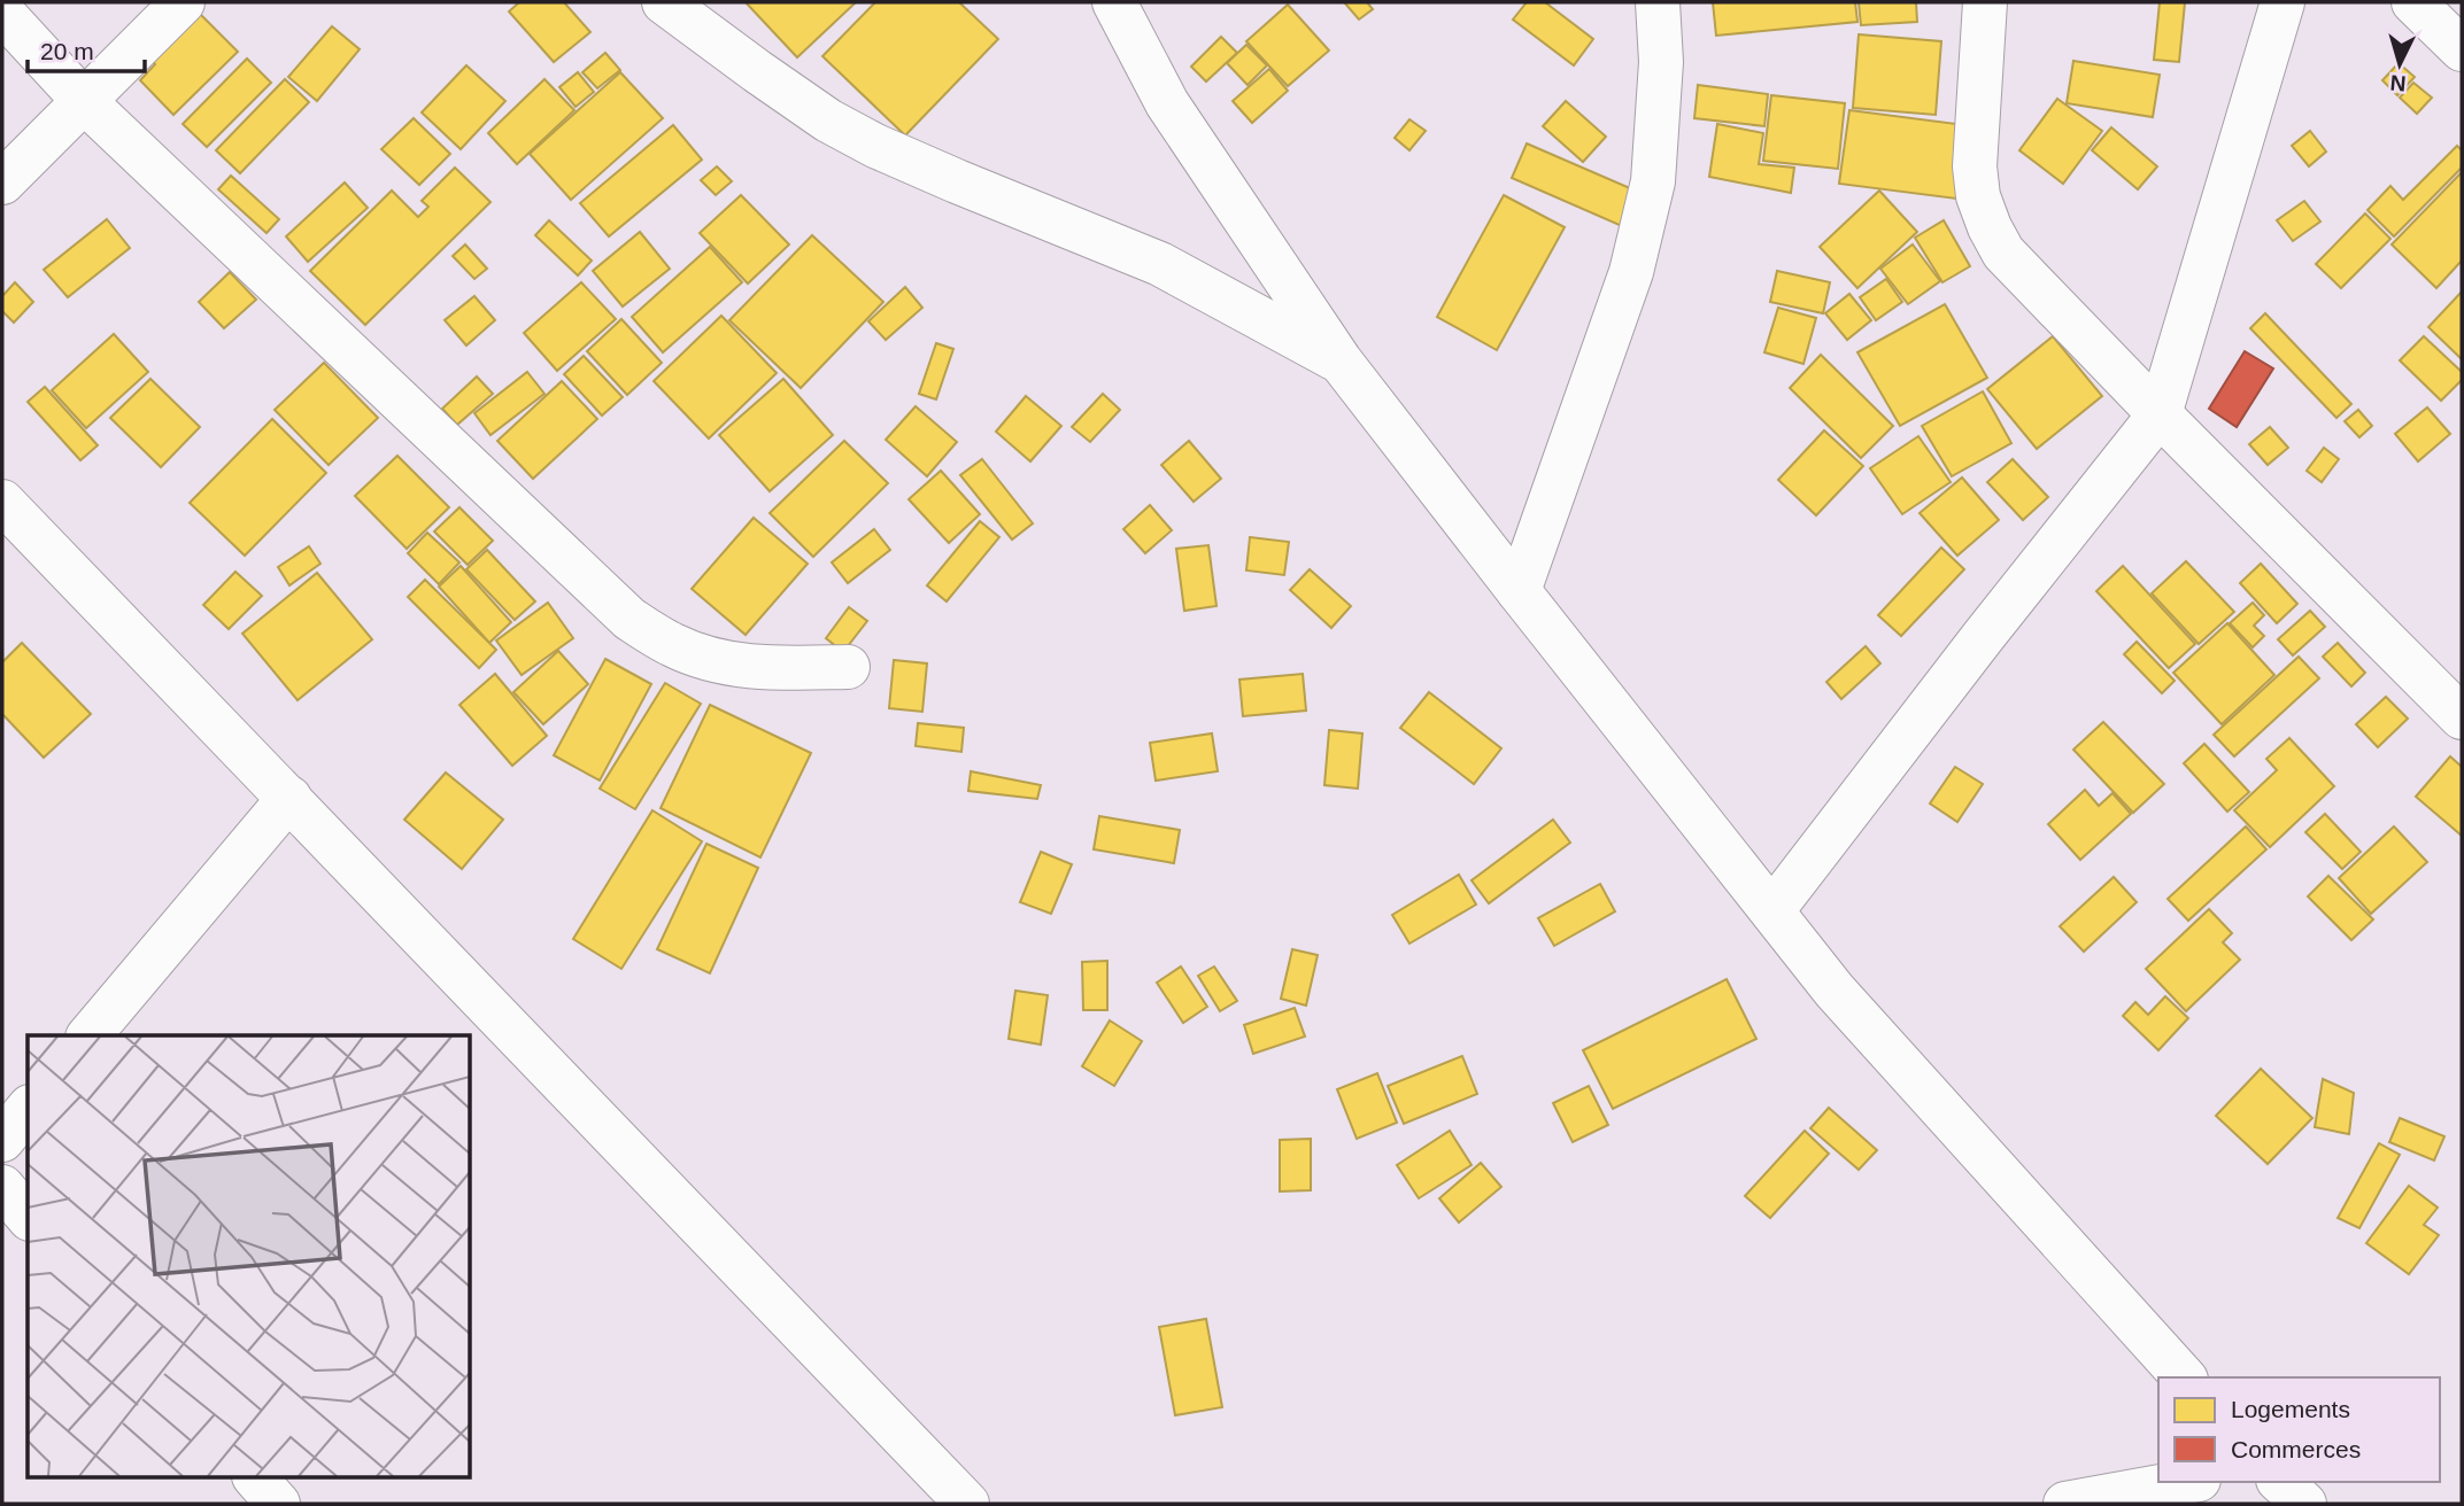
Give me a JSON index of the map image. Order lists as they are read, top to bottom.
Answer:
{
  "legend": ["Logements", "Commerces"],
  "scale_bar": "20 m",
  "north": "bottom"
}
